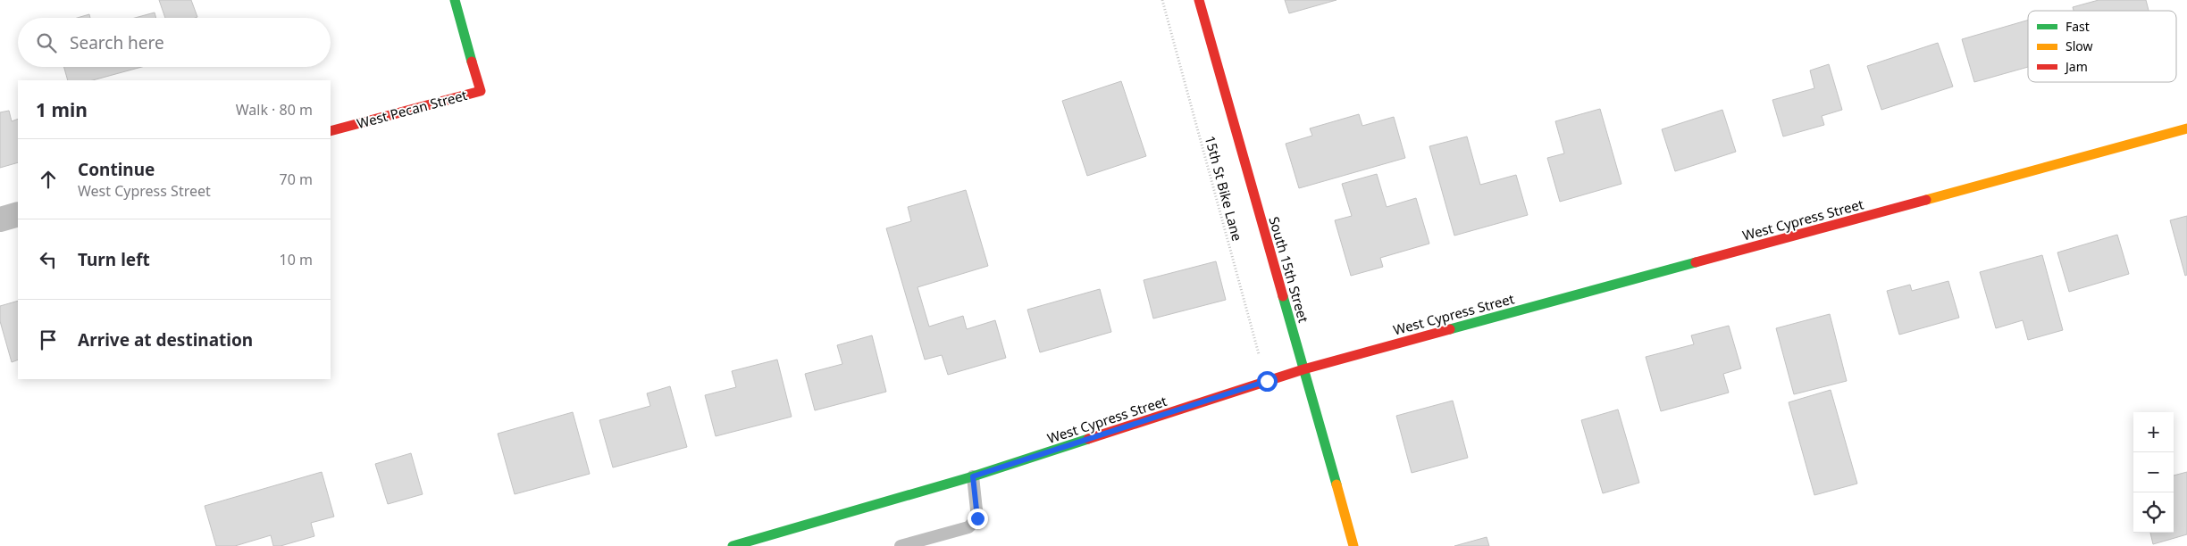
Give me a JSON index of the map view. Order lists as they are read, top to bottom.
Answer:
{
  "streets": {
    "street": ["West Pecan Street", "West Cypress Street", "South 15th Street"],
    "path": ["15th St Bike Lane"]
  },
  "crossings": [
    ["15th St Bike Lane", "West Cypress Street"],
    ["West Cypress Street", "South 15th Street"]
  ],
  "legend": ["Fast", "Slow", "Jam"],
  "page": {
    "search": "Search here",
    "heading": ["1 min", "Walk · 80 m"],
    "list": [
      ["Continue", "West Cypress Street", "70 m"],
      ["Turn left", "10 m"],
      "Arrive at destination"
    ],
    "map_buttons": ["+", "−"]
  }
}
